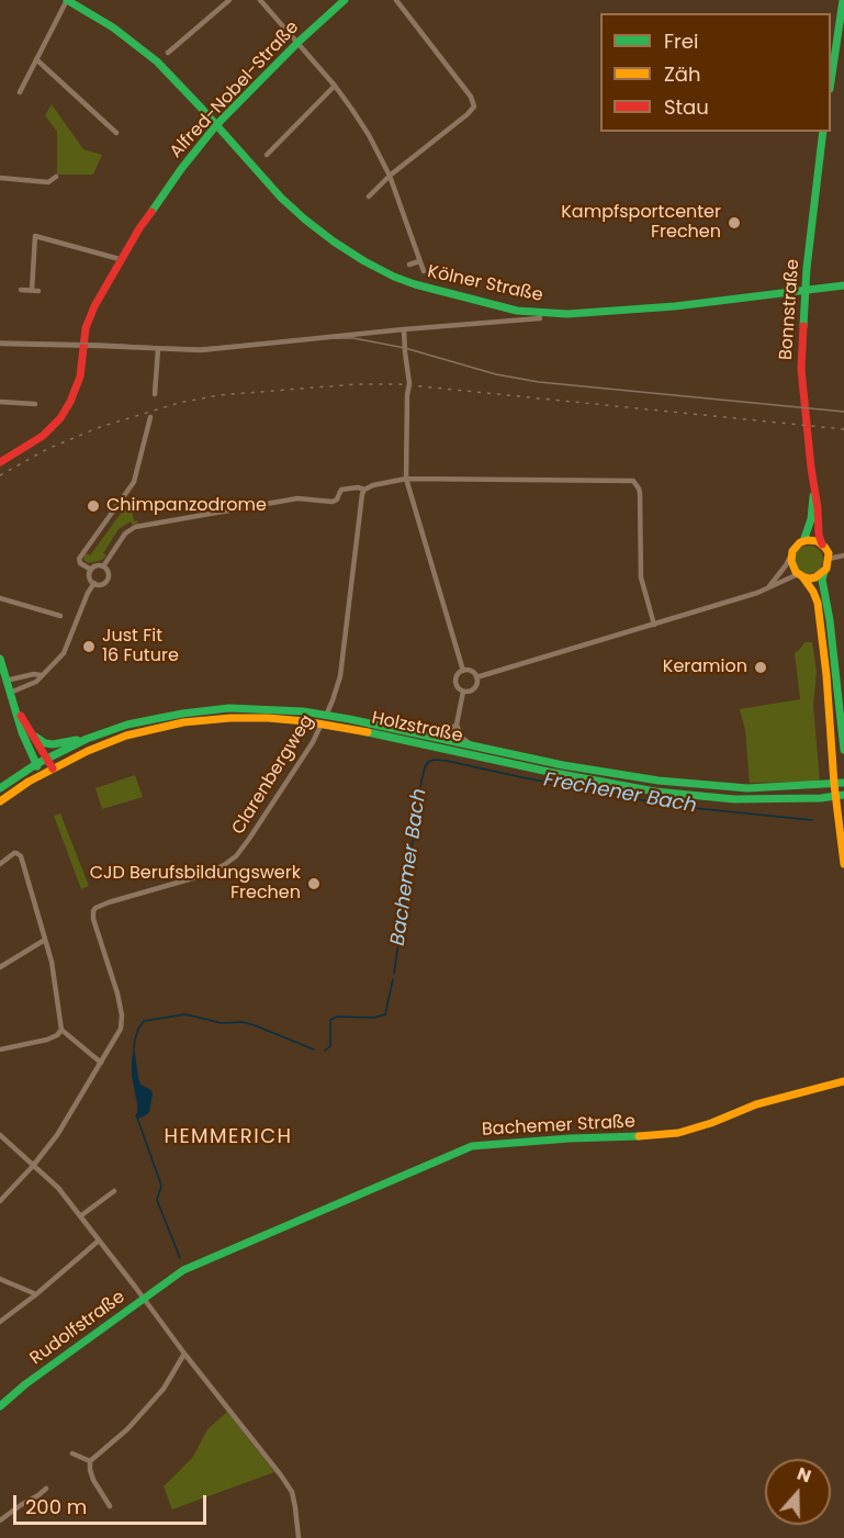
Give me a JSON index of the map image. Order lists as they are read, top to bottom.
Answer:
{
  "streets": {
    "main road": [
      "Alfred-Nobel-Straße",
      "Kölner Straße",
      "Bonnstraße",
      "Holzstraße",
      "Bachemer Straße",
      "Rudolfstraße"
    ],
    "street": ["Clarenbergweg"]
  },
  "crossings": [
    ["Alfred-Nobel-Straße", "Kölner Straße"],
    ["Kölner Straße", "Bonnstraße"],
    ["Bachemer Straße", "Rudolfstraße"]
  ],
  "districts": ["HEMMERICH"],
  "water": ["Frechener Bach", "Bachemer Bach"],
  "places": [
    "Kampfsportcenter Frechen",
    "Chimpanzodrome",
    "Just Fit 16 Future",
    "Keramion",
    "CJD Berufsbildungswerk Frechen"
  ],
  "legend": ["Frei", "Zäh", "Stau"],
  "scale_bar": "200 m",
  "north": "top"
}
